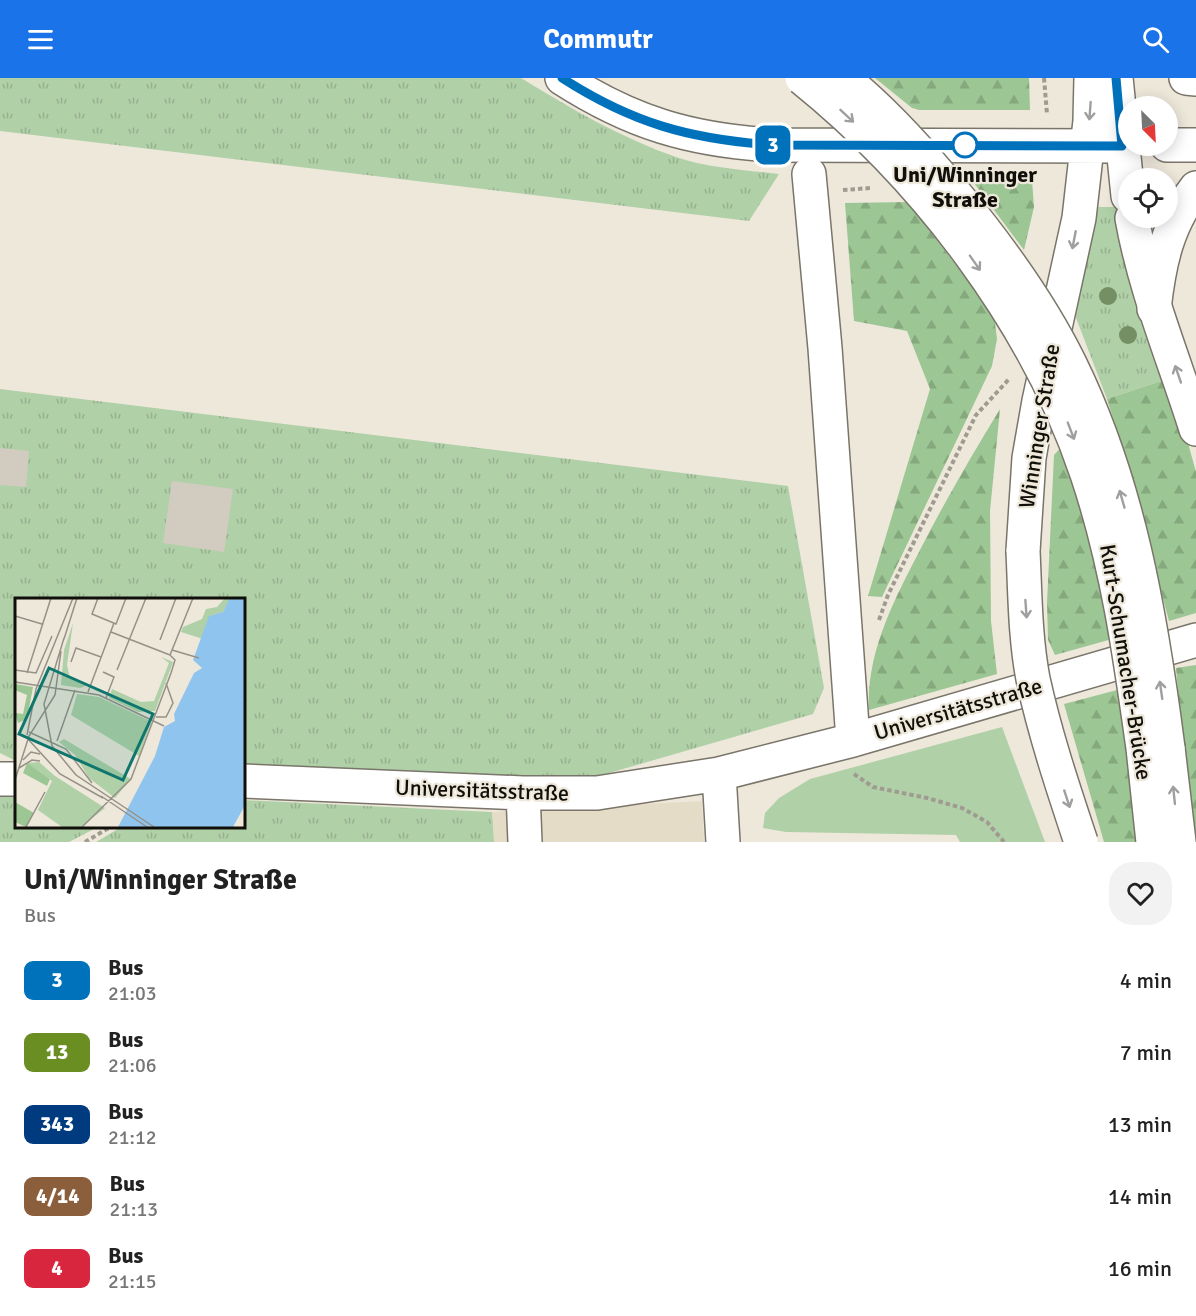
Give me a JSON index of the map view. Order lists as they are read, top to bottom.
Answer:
{
  "streets": {
    "main road": ["Winninger Straße", "Kurt-Schumacher-Brücke", "Universitätsstraße"]
  },
  "places": ["Uni/Winninger Straße"],
  "lines": ["bus line 3"],
  "north": "bottom right",
  "page": {
    "header": "Commutr",
    "on_map": "3",
    "heading": ["Uni/Winninger Straße", "Bus"],
    "list": [
      {
        "mark": "3",
        "name": "Bus",
        "note": "21:03",
        "value": "4 min"
      },
      {
        "mark": "13",
        "name": "Bus",
        "note": "21:06",
        "value": "7 min"
      },
      {
        "mark": "343",
        "name": "Bus",
        "note": "21:12",
        "value": "13 min"
      },
      {
        "mark": "4/14",
        "name": "Bus",
        "note": "21:13",
        "value": "14 min"
      },
      {
        "mark": "4",
        "name": "Bus",
        "note": "21:15",
        "value": "16 min"
      }
    ]
  }
}
